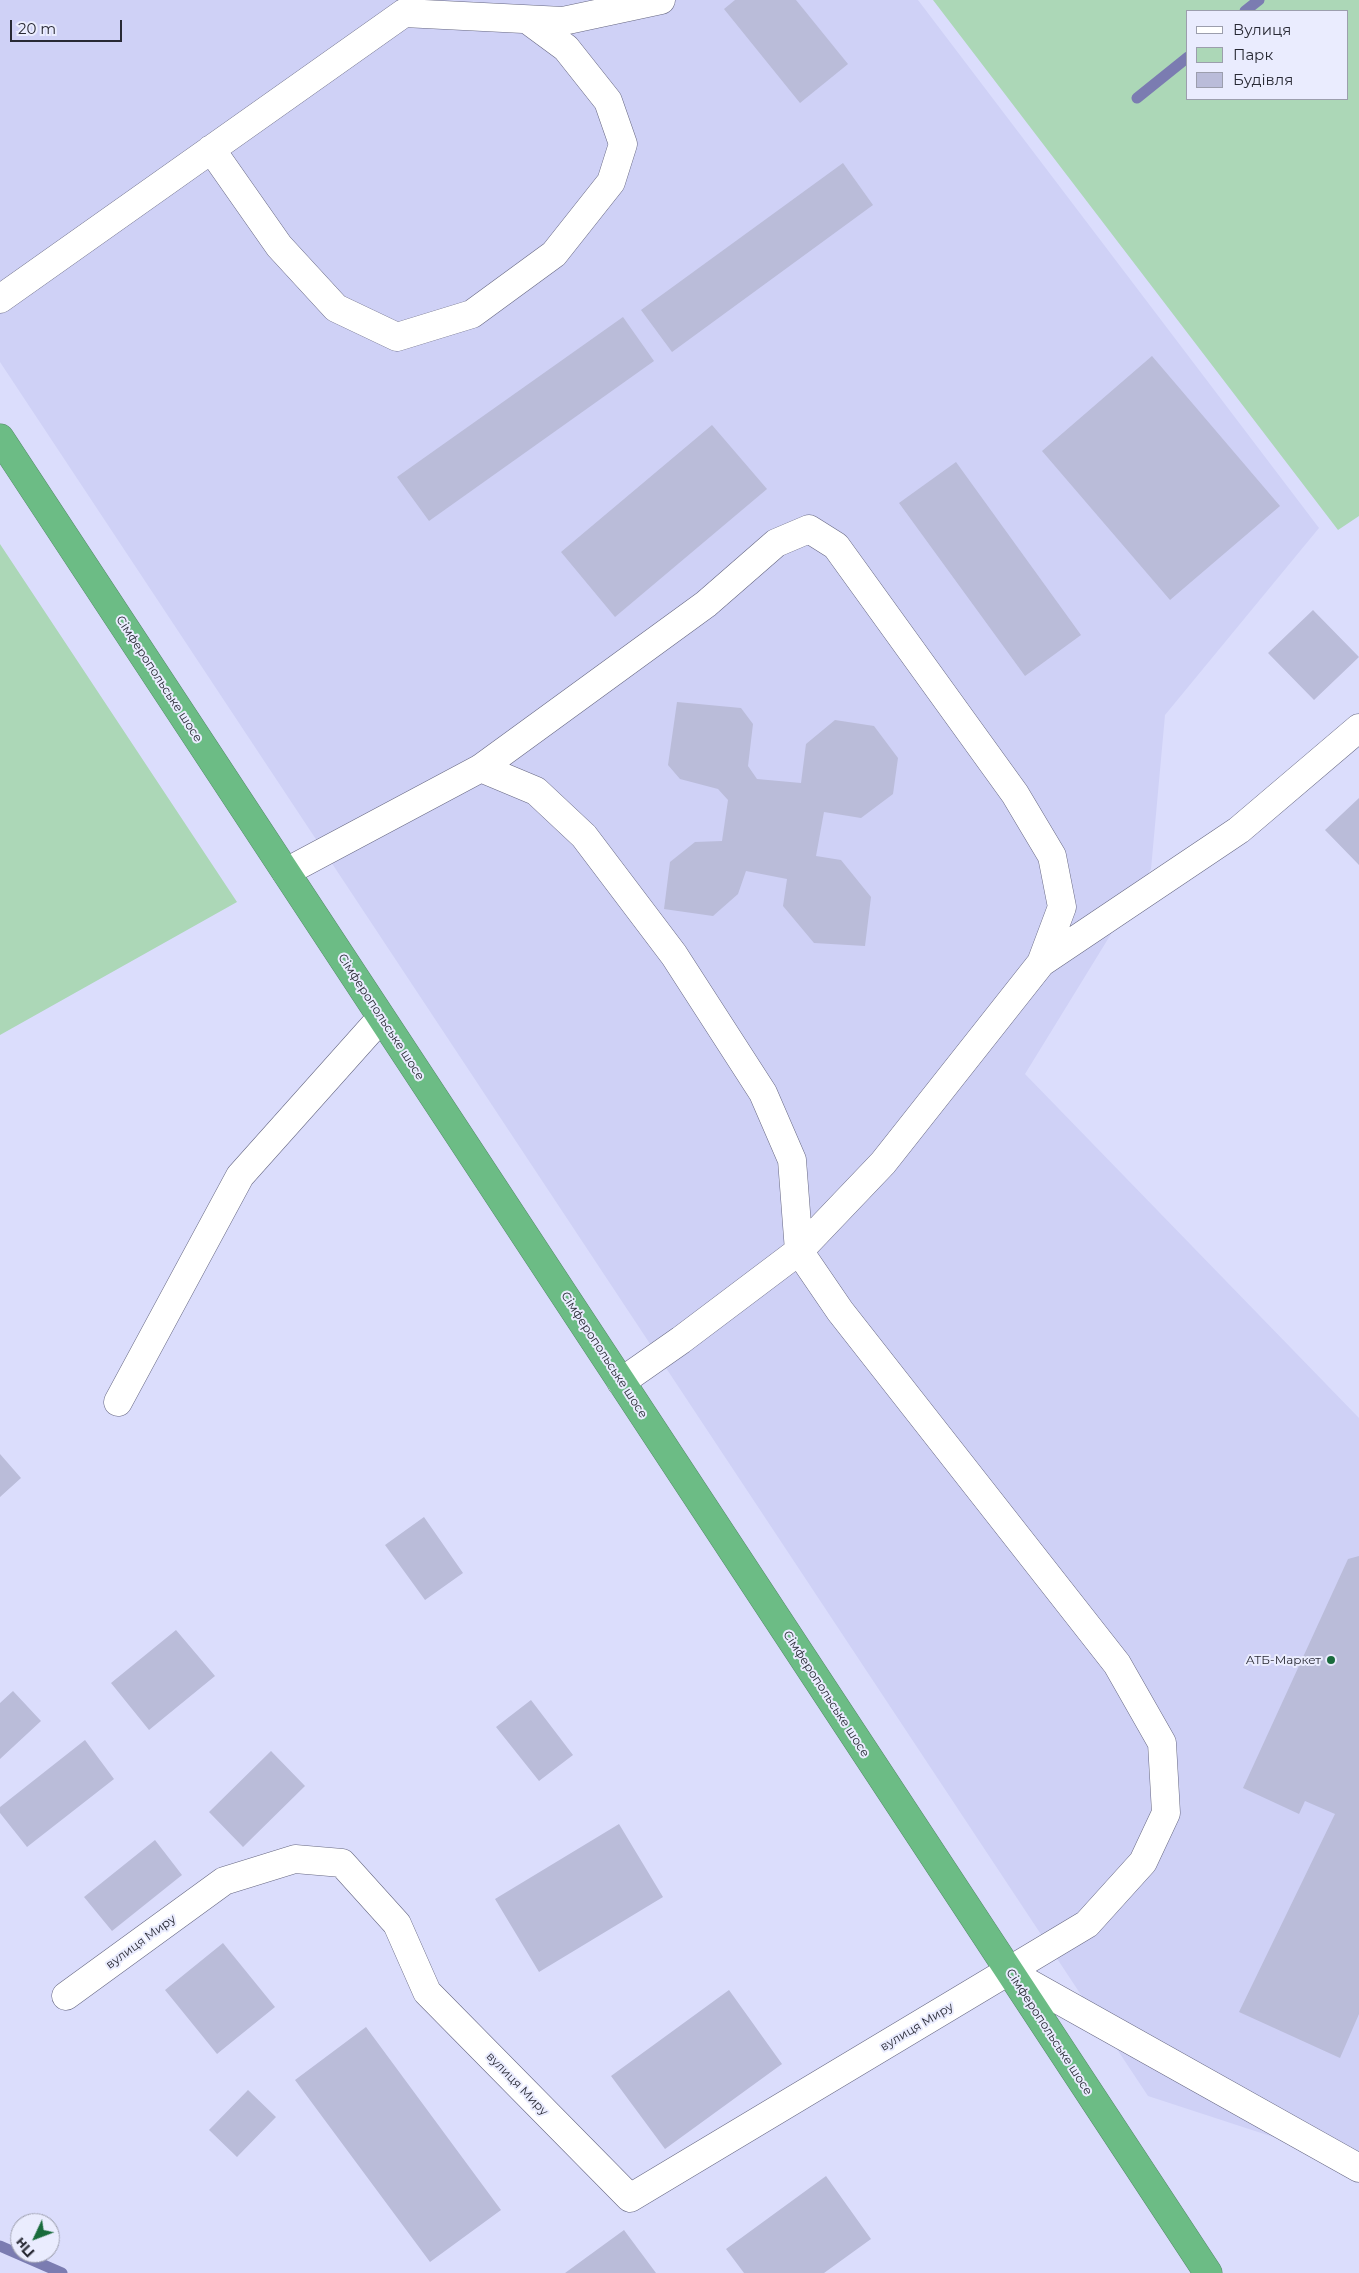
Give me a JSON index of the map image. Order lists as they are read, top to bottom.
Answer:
{
  "streets": {
    "highway": ["Сімферопольське шосе"],
    "street": ["вулиця Миру"]
  },
  "crossings": [
    ["Сімферопольське шосе", "вулиця Миру"]
  ],
  "places": ["АТБ-Маркет"],
  "legend": ["Вулиця", "Парк", "Будівля"],
  "scale_bar": "20 m",
  "north": "bottom left"
}
